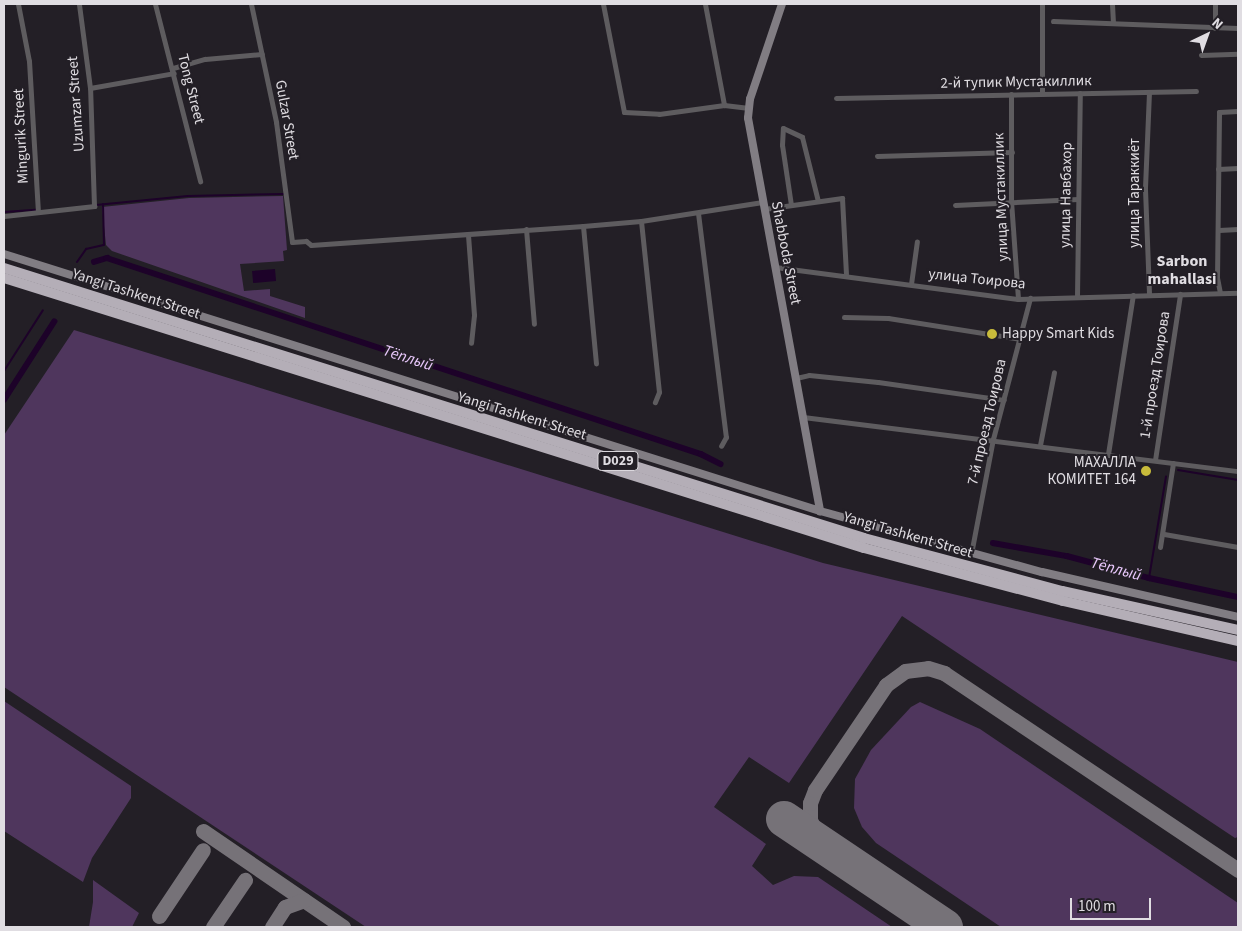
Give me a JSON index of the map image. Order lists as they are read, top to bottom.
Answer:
{
  "streets": {
    "highway": ["Yangi Tashkent Street", "D029"],
    "main road": ["Shabboda Street"],
    "street": [
      "2-й тупик Мустакиллик",
      "Tong Street",
      "Uzumzar Street",
      "Gulzar Street",
      "Mingurik Street",
      "улица Тараккиёт",
      "улица Навбахор",
      "улица Мустакиллик",
      "улица Тоирова",
      "1-й проезд Тоирова",
      "7-й проезд Тоирова"
    ]
  },
  "crossings": [
    ["2-й тупик Мустакиллик", "улица Тараккиёт"],
    ["2-й тупик Мустакиллик", "улица Навбахор"],
    ["2-й тупик Мустакиллик", "улица Мустакиллик"],
    ["Uzumzar Street", "Mingurik Street"],
    ["улица Тараккиёт", "улица Тоирова"],
    ["улица Навбахор", "улица Тоирова"],
    ["улица Мустакиллик", "улица Тоирова"],
    ["Shabboda Street", "улица Тоирова"],
    ["улица Тоирова", "1-й проезд Тоирова"],
    ["улица Тоирова", "7-й проезд Тоирова"]
  ],
  "districts": ["Sarbon mahallasi"],
  "water": ["Тёплый"],
  "places": ["Happy Smart Kids", "МАХАЛЛА КОМИТЕТ 164"],
  "scale_bar": "100 m",
  "north": "top right"
}
